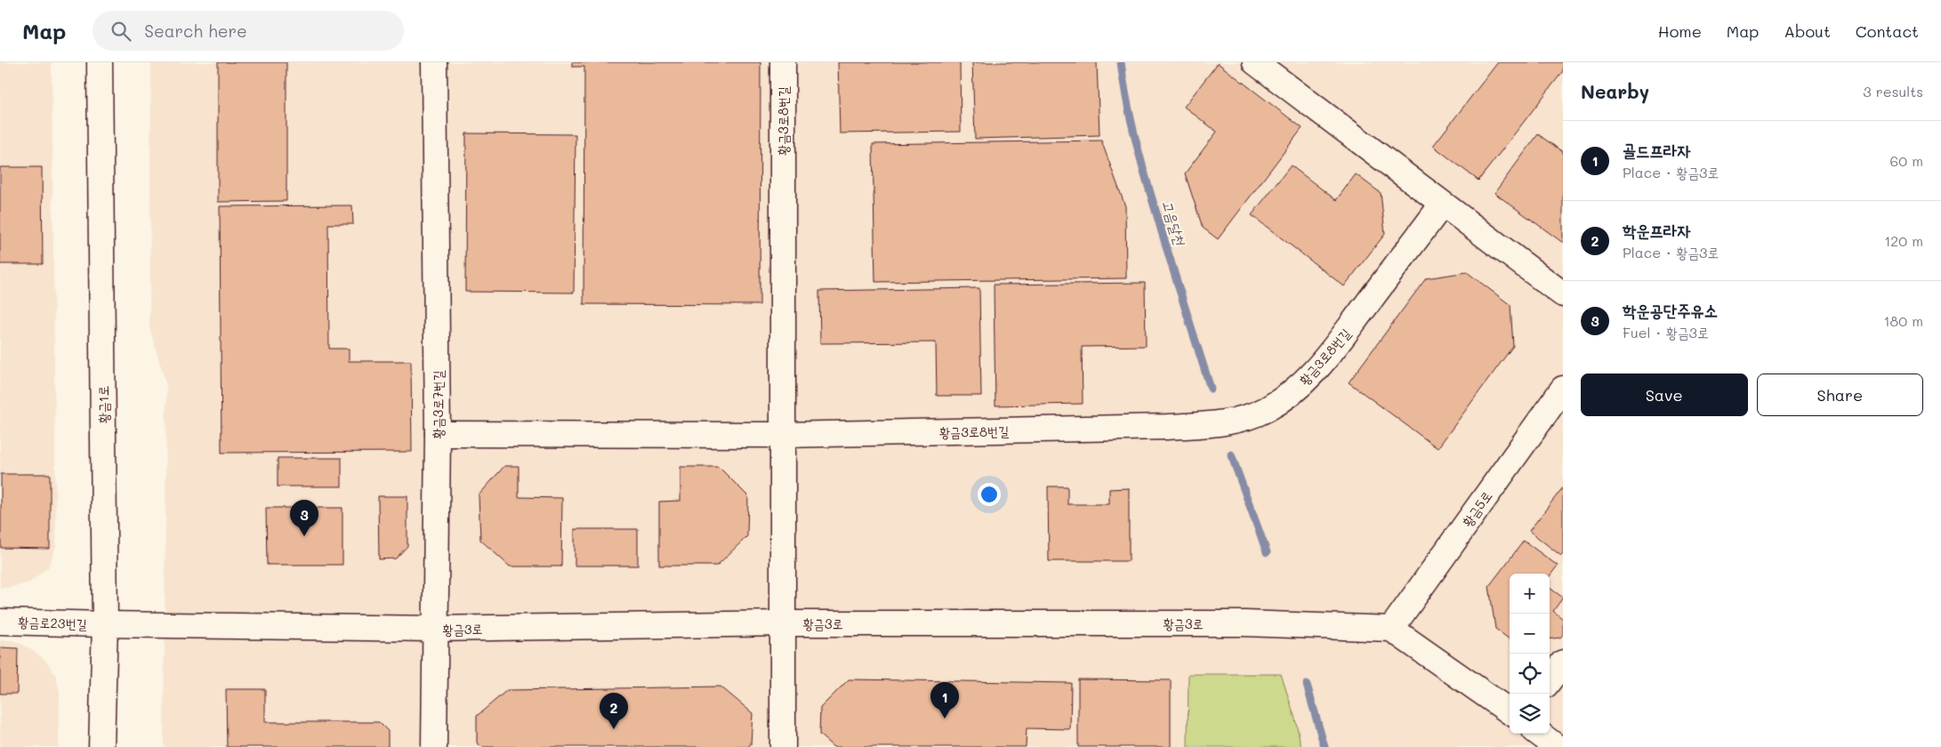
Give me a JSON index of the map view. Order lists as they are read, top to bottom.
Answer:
{
  "streets": {
    "street": [
      "황금3로8번길",
      "황금1로",
      "황금3로7번길",
      "황금5로",
      "황금로23번길",
      "황금3로"
    ]
  },
  "crossings": [
    ["황금1로", "황금로23번길"],
    ["황금1로", "황금3로"],
    ["황금3로7번길", "황금3로"],
    ["황금5로", "황금3로"],
    ["황금로23번길", "황금3로"]
  ],
  "water": ["고음달천"],
  "page": {
    "header": "Map",
    "search": "Search here",
    "nav": [
      "Home",
      "Map",
      "About",
      "Contact"
    ],
    "heading": ["Nearby", "3 results"],
    "list": [
      {
        "mark": "1",
        "name": "골드프라자",
        "note": "Place · 황금3로",
        "value": "60 m"
      },
      {
        "mark": "2",
        "name": "학운프라자",
        "note": "Place · 황금3로",
        "value": "120 m"
      },
      {
        "mark": "3",
        "name": "학운공단주유소",
        "note": "Fuel · 황금3로",
        "value": "180 m"
      }
    ],
    "buttons": ["Save", "Share"],
    "pins": ["3", "1", "2"],
    "map_buttons": ["+", "−"]
  }
}
